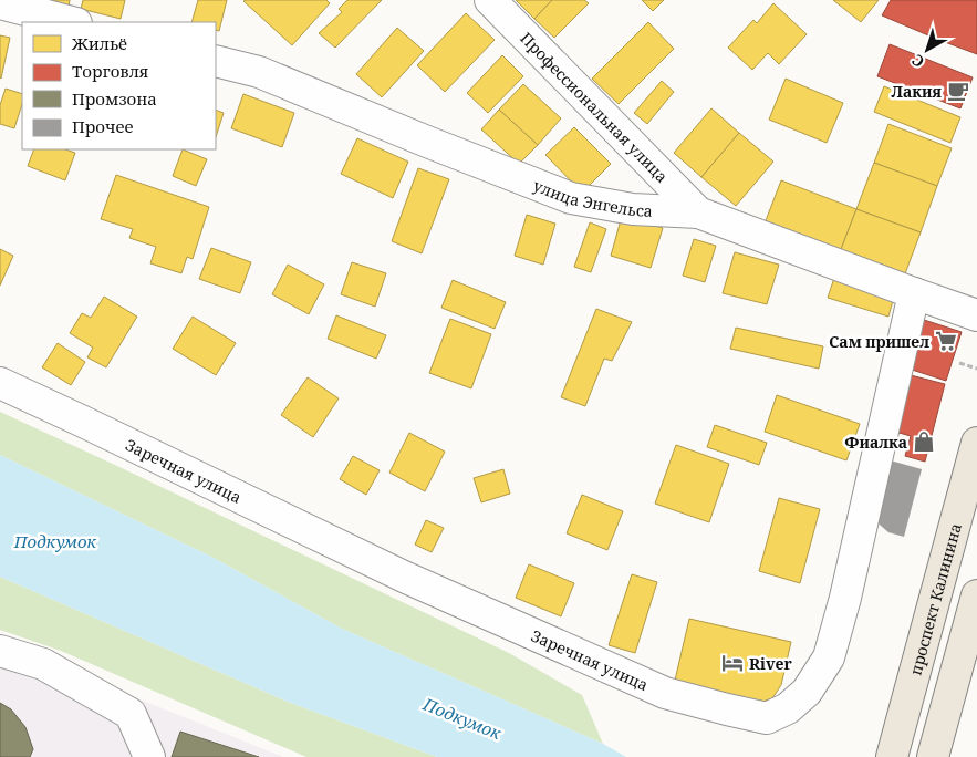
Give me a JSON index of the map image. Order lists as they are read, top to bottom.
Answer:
{
  "streets": {
    "main road": ["проспект Калинина"],
    "street": ["Профессиональная улица", "улица Энгельса", "Заречная улица"]
  },
  "crossings": [
    ["Профессиональная улица", "улица Энгельса"],
    ["улица Энгельса", "Заречная улица"]
  ],
  "water": ["Подкумок"],
  "places": {
    "cafe": ["Лакия"],
    "supermarket": ["Сам пришел"],
    "shop": ["Фиалка"],
    "hotel": ["River"]
  },
  "legend": [
    "Жильё",
    "Торговля",
    "Промзона",
    "Прочее"
  ],
  "north": "bottom left"
}
